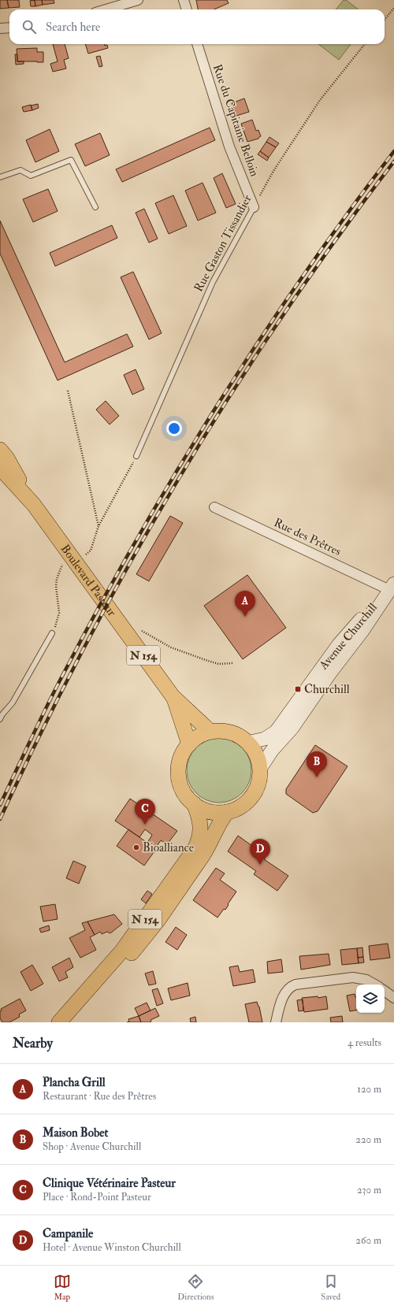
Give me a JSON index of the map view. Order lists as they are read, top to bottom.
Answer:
{
  "streets": {
    "main road": ["Boulevard Pasteur", "Avenue Churchill", "N 154"],
    "street": ["Rue du Capitaine Belloin", "Rue des Prêtres"],
    "lane": ["Rue Gaston Tissandier"]
  },
  "crossings": [
    ["Rue du Capitaine Belloin", "Rue Gaston Tissandier"],
    ["Rue des Prêtres", "Avenue Churchill"],
    ["Boulevard Pasteur", "N 154"],
    ["Avenue Churchill", "N 154"]
  ],
  "places": {
    "transit": ["Churchill"],
    "other": ["Bioalliance"]
  },
  "page": {
    "search": "Search here",
    "pins": [
      "A",
      "B",
      "C",
      "D"
    ],
    "heading": ["Nearby", "4 results"],
    "list": [
      {
        "mark": "A",
        "name": "Plancha Grill",
        "note": "Restaurant · Rue des Prêtres",
        "value": "120 m"
      },
      {
        "mark": "B",
        "name": "Maison Bobet",
        "note": "Shop · Avenue Churchill",
        "value": "220 m"
      },
      {
        "mark": "C",
        "name": "Clinique Vétérinaire Pasteur",
        "note": "Place · Rond-Point Pasteur",
        "value": "230 m"
      },
      {
        "mark": "D",
        "name": "Campanile",
        "note": "Hotel · Avenue Winston Churchill",
        "value": "260 m"
      }
    ],
    "nav": ["Map", "Directions", "Saved"]
  }
}
